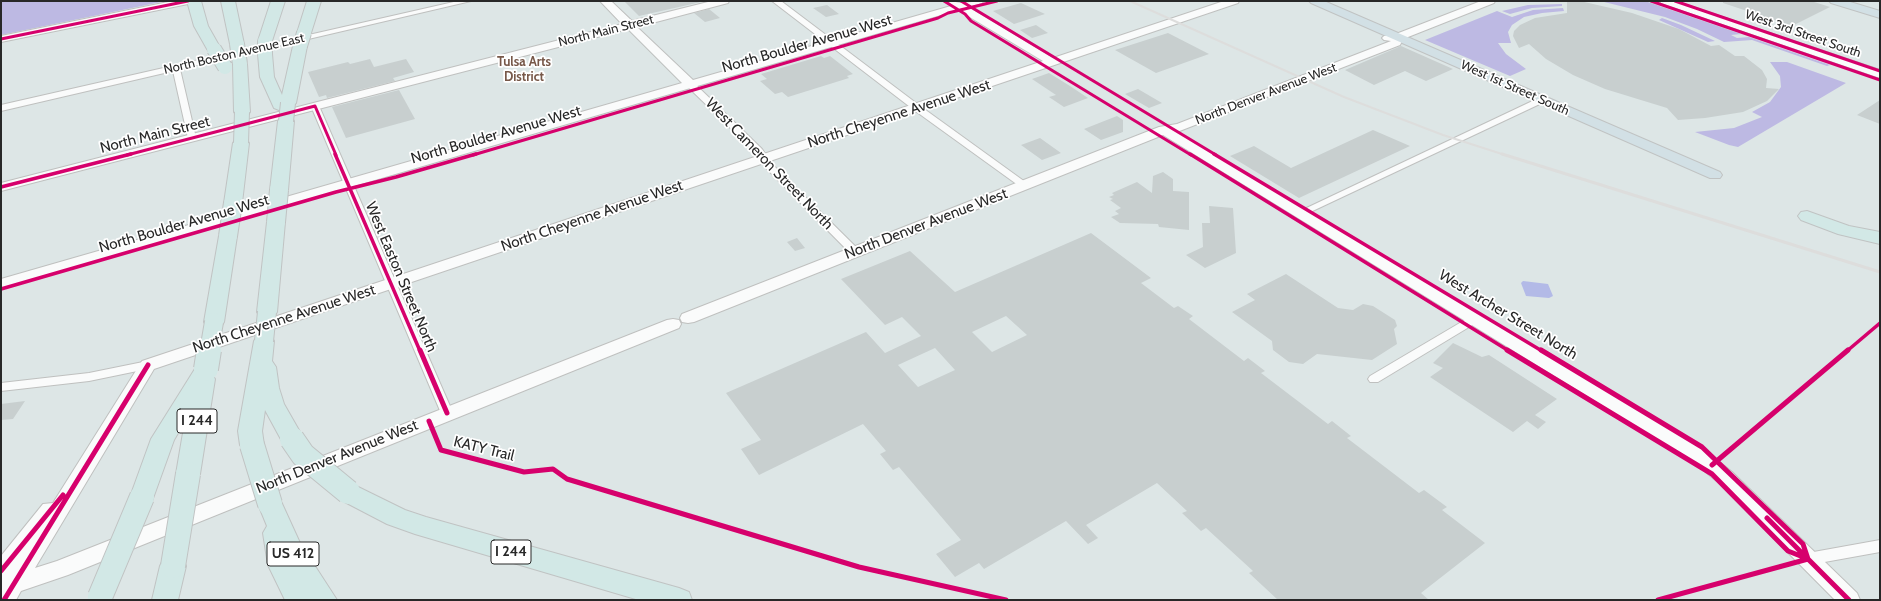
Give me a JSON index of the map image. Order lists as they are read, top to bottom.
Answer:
{
  "streets": {
    "highway": ["I 244", "US 412"],
    "main road": ["West 1st Street South"],
    "street": [
      "North Main Street",
      "West 3rd Street South",
      "North Boulder Avenue West",
      "North Boston Avenue East",
      "North Denver Avenue West",
      "North Cheyenne Avenue West",
      "West Cameron Street North",
      "West Easton Street North",
      "West Archer Street North"
    ],
    "cycle path": ["KATY Trail"]
  },
  "crossings": [
    ["North Main Street", "West Cameron Street North"],
    ["North Main Street", "West Easton Street North"],
    ["North Boulder Avenue West", "West Cameron Street North"],
    ["North Boulder Avenue West", "West Easton Street North"],
    ["West 1st Street South", "North Denver Avenue West"],
    ["North Denver Avenue West", "West Cameron Street North"],
    ["North Denver Avenue West", "West Easton Street North"],
    ["North Denver Avenue West", "West Archer Street North"],
    ["North Cheyenne Avenue West", "West Cameron Street North"],
    ["North Cheyenne Avenue West", "West Easton Street North"],
    ["I 244", "US 412"]
  ],
  "districts": ["Tulsa Arts District"]
}
